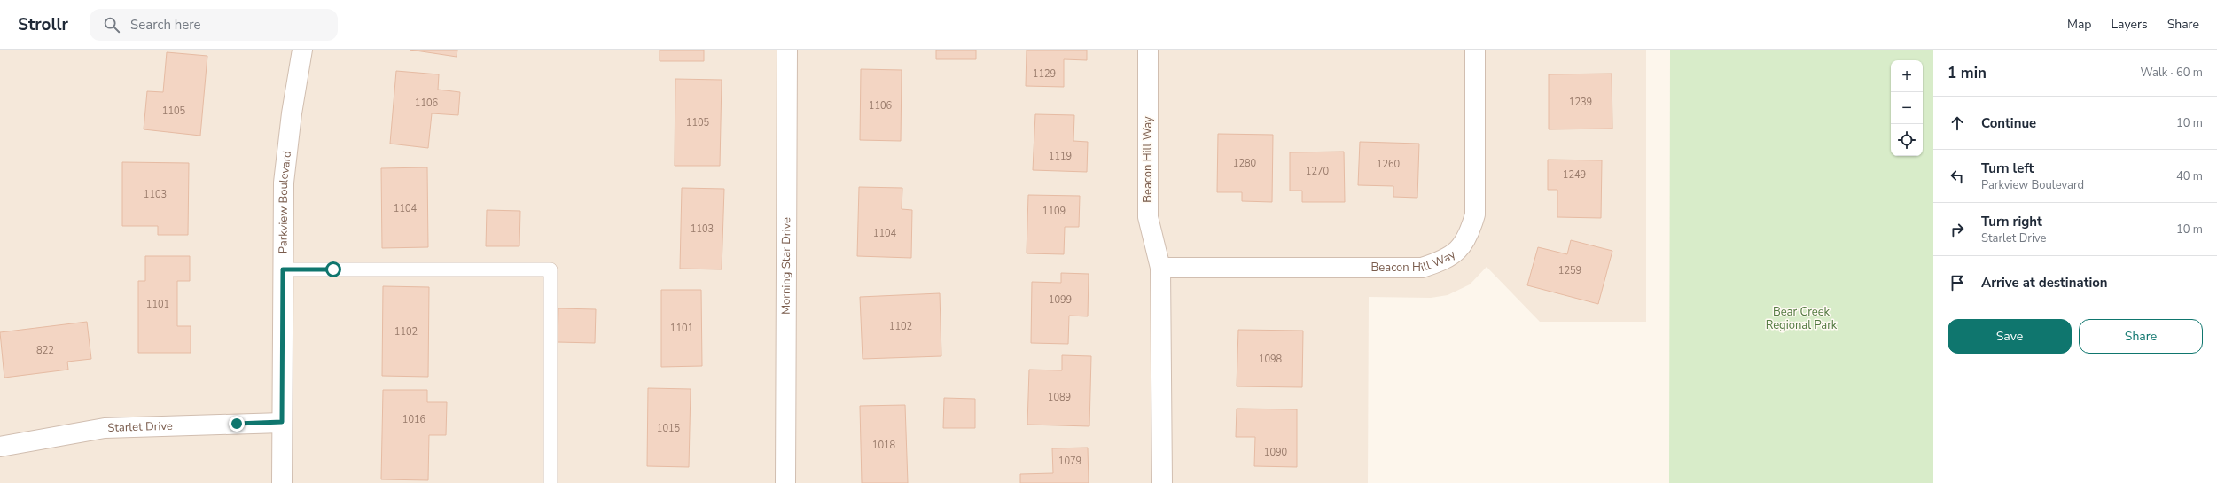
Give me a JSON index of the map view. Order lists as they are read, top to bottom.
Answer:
{
  "streets": {
    "street": [
      "Beacon Hill Way",
      "Parkview Boulevard",
      "Morning Star Drive",
      "Starlet Drive"
    ]
  },
  "crossings": [
    ["Parkview Boulevard", "Starlet Drive"]
  ],
  "parks": ["Bear Creek Regional Park"],
  "house_numbers": [
    "1129",
    "1239",
    "1106",
    "1106",
    "1105",
    "1105",
    "1119",
    "1280",
    "1260",
    "1270",
    "1249",
    "1103",
    "1104",
    "1109",
    "1103",
    "1104",
    "1259",
    "1099",
    "1101",
    "1102",
    "1101",
    "1102",
    "822",
    "1098",
    "1089",
    "1016",
    "1015",
    "1018",
    "1090",
    "1079"
  ],
  "page": {
    "header": "Strollr",
    "search": "Search here",
    "nav": ["Map", "Layers", "Share"],
    "heading": ["1 min", "Walk · 60 m"],
    "map_buttons": ["+", "−"],
    "list": [
      ["Continue", "10 m"],
      ["Turn left", "Parkview Boulevard", "40 m"],
      ["Turn right", "Starlet Drive", "10 m"],
      "Arrive at destination"
    ],
    "buttons": ["Save", "Share"]
  }
}
